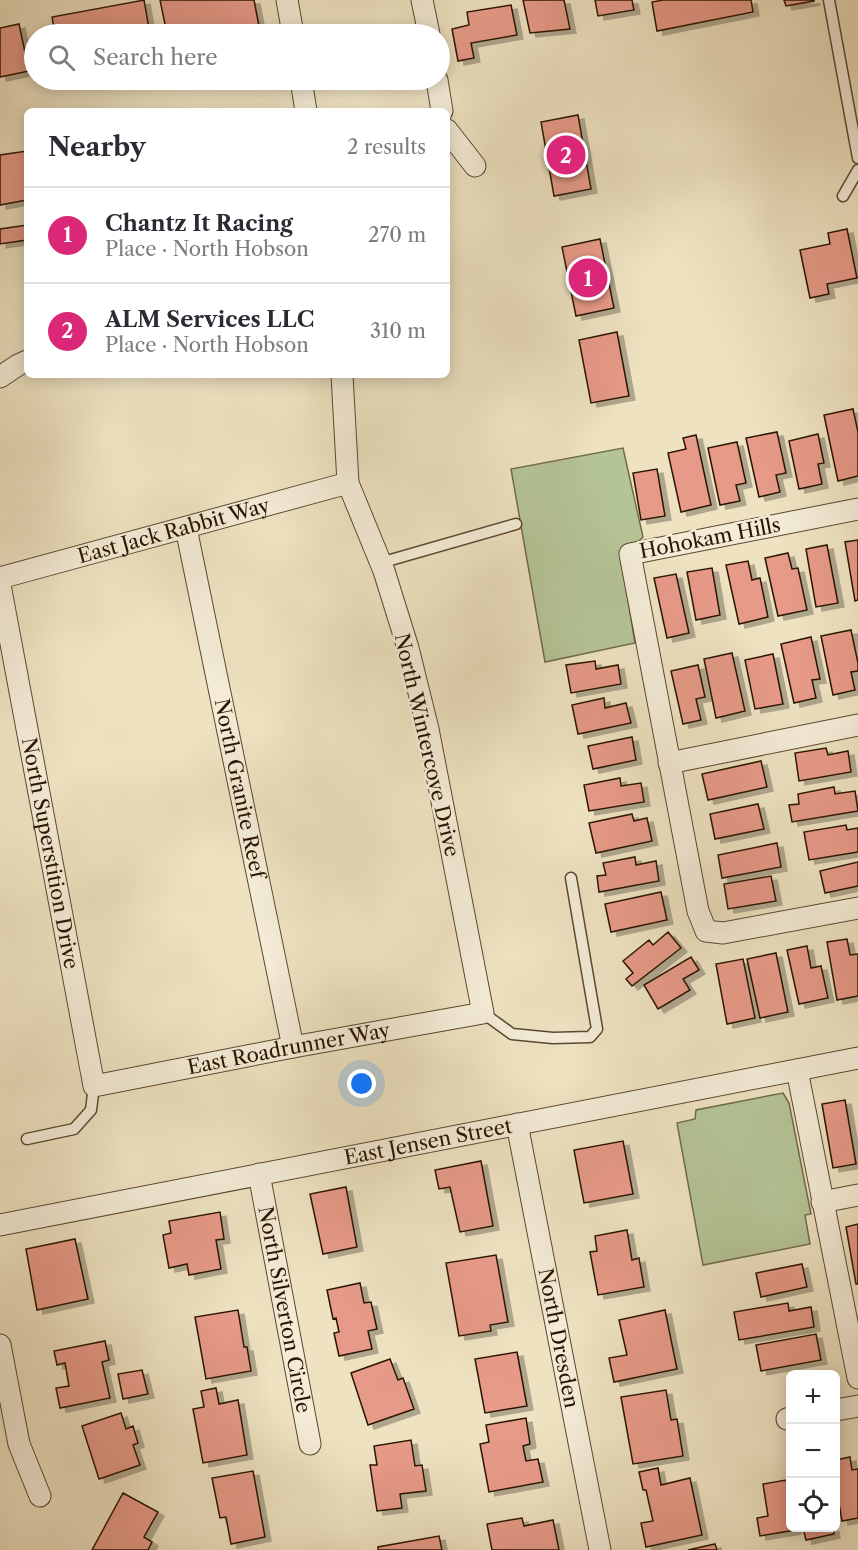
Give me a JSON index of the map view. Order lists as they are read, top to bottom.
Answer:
{
  "streets": {
    "street": [
      "East Jack Rabbit Way",
      "Hohokam Hills",
      "North Wintercove Drive",
      "North Granite Reef",
      "North Superstition Drive",
      "East Roadrunner Way",
      "East Jensen Street",
      "North Silverton Circle",
      "North Dresden"
    ]
  },
  "crossings": [
    ["East Jack Rabbit Way", "North Wintercove Drive"],
    ["East Jack Rabbit Way", "North Granite Reef"],
    ["North Wintercove Drive", "East Roadrunner Way"],
    ["North Granite Reef", "East Roadrunner Way"],
    ["North Superstition Drive", "East Roadrunner Way"],
    ["East Jensen Street", "North Silverton Circle"],
    ["East Jensen Street", "North Dresden"]
  ],
  "page": {
    "search": "Search here",
    "heading": ["Nearby", "2 results"],
    "pins": ["2", "1"],
    "list": [
      {
        "mark": "1",
        "name": "Chantz It Racing",
        "note": "Place · North Hobson",
        "value": "270 m"
      },
      {
        "mark": "2",
        "name": "ALM Services LLC",
        "note": "Place · North Hobson",
        "value": "310 m"
      }
    ],
    "map_buttons": ["+", "−"]
  }
}
